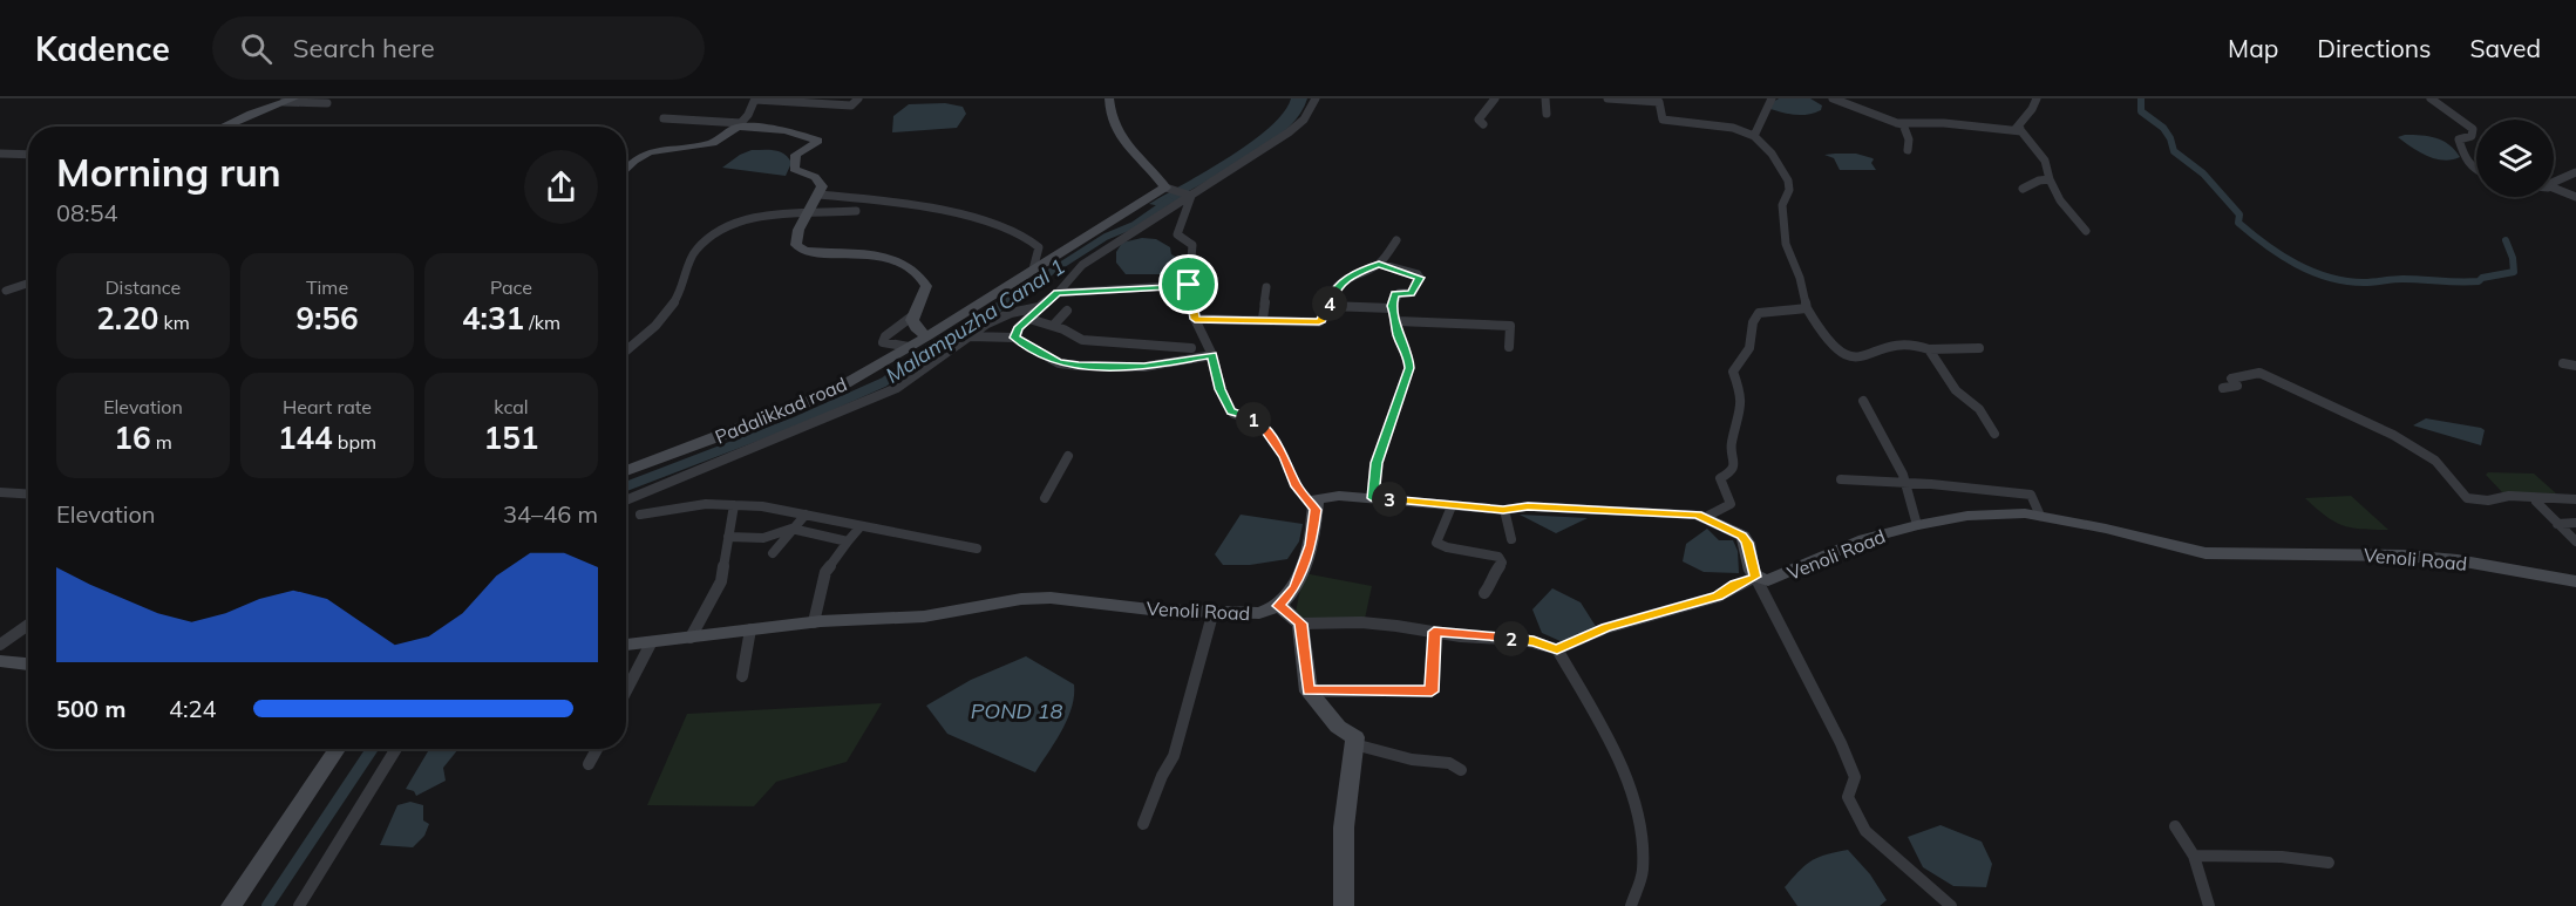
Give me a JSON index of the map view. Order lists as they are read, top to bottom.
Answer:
{
  "streets": {
    "street": ["Padalikkad road", "Venoli Road"]
  },
  "water": ["Malampuzha Canal 1", "POND 18"],
  "page": {
    "header": "Kadence",
    "search": "Search here",
    "nav": ["Map", "Directions", "Saved"],
    "heading": ["Morning run", "08:54"],
    "stats": [
      ["Distance", "2.20 km"],
      ["Time", "9:56"],
      ["Pace", "4:31 /km"],
      ["Elevation", "16 m"],
      ["Heart rate", "144 bpm"],
      ["kcal", "151"]
    ],
    "pins": [
      "4",
      "1",
      "3",
      "2"
    ],
    "chart": ["Elevation", "34–46 m"],
    "list": [
      {
        "name": "500 m",
        "note": "4:24"
      }
    ]
  }
}
